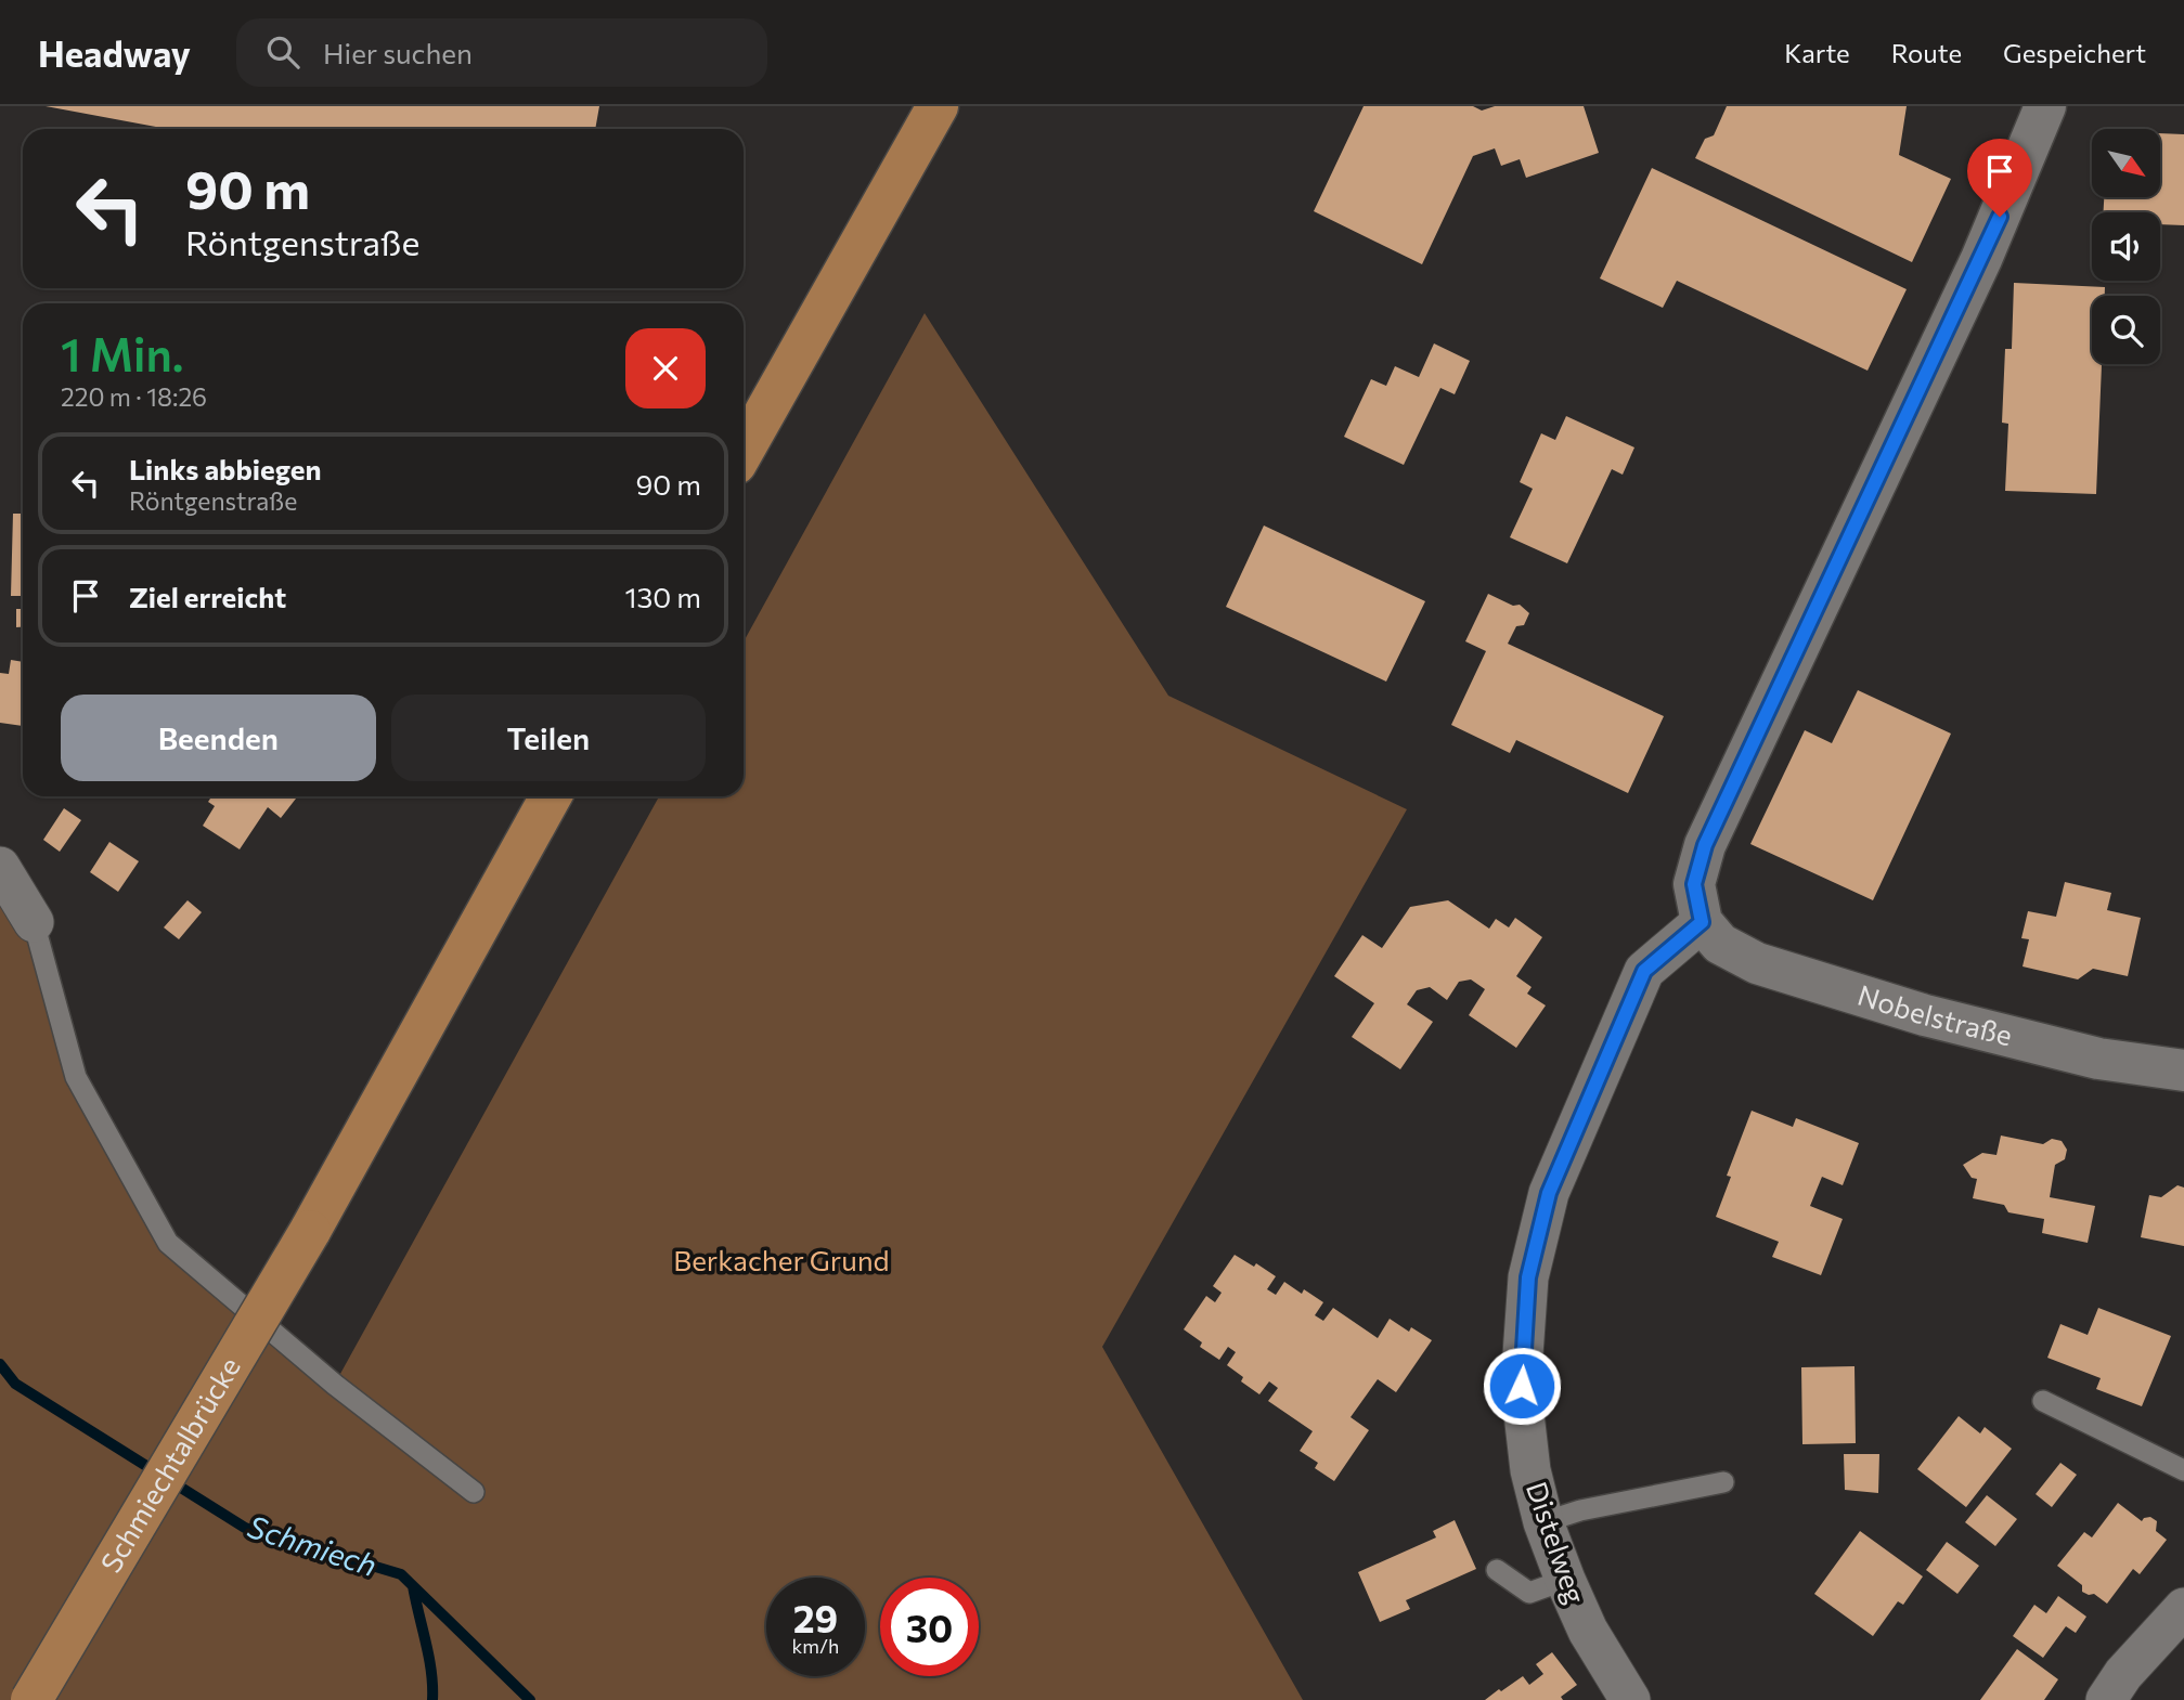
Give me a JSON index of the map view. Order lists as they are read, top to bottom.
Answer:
{
  "streets": {
    "main road": ["Schmiechtalbrücke"],
    "street": ["Nobelstraße", "Distelweg"]
  },
  "crossings": [
    ["Nobelstraße", "Distelweg"]
  ],
  "water": ["Schmiech"],
  "parks": ["Berkacher Grund"],
  "north": "bottom right",
  "page": {
    "header": "Headway",
    "search": "Hier suchen",
    "nav": ["Karte", "Route", "Gespeichert"],
    "turn": ["90 m", "Röntgenstraße"],
    "heading": ["1 Min.", "220 m · 18:26"],
    "list": [
      {
        "name": "Links abbiegen",
        "note": "Röntgenstraße",
        "value": "90 m"
      },
      {
        "name": "Ziel erreicht",
        "value": "130 m"
      }
    ],
    "buttons": ["Beenden", "Teilen"],
    "speed": "29 km/h",
    "limit": "30"
  }
}
